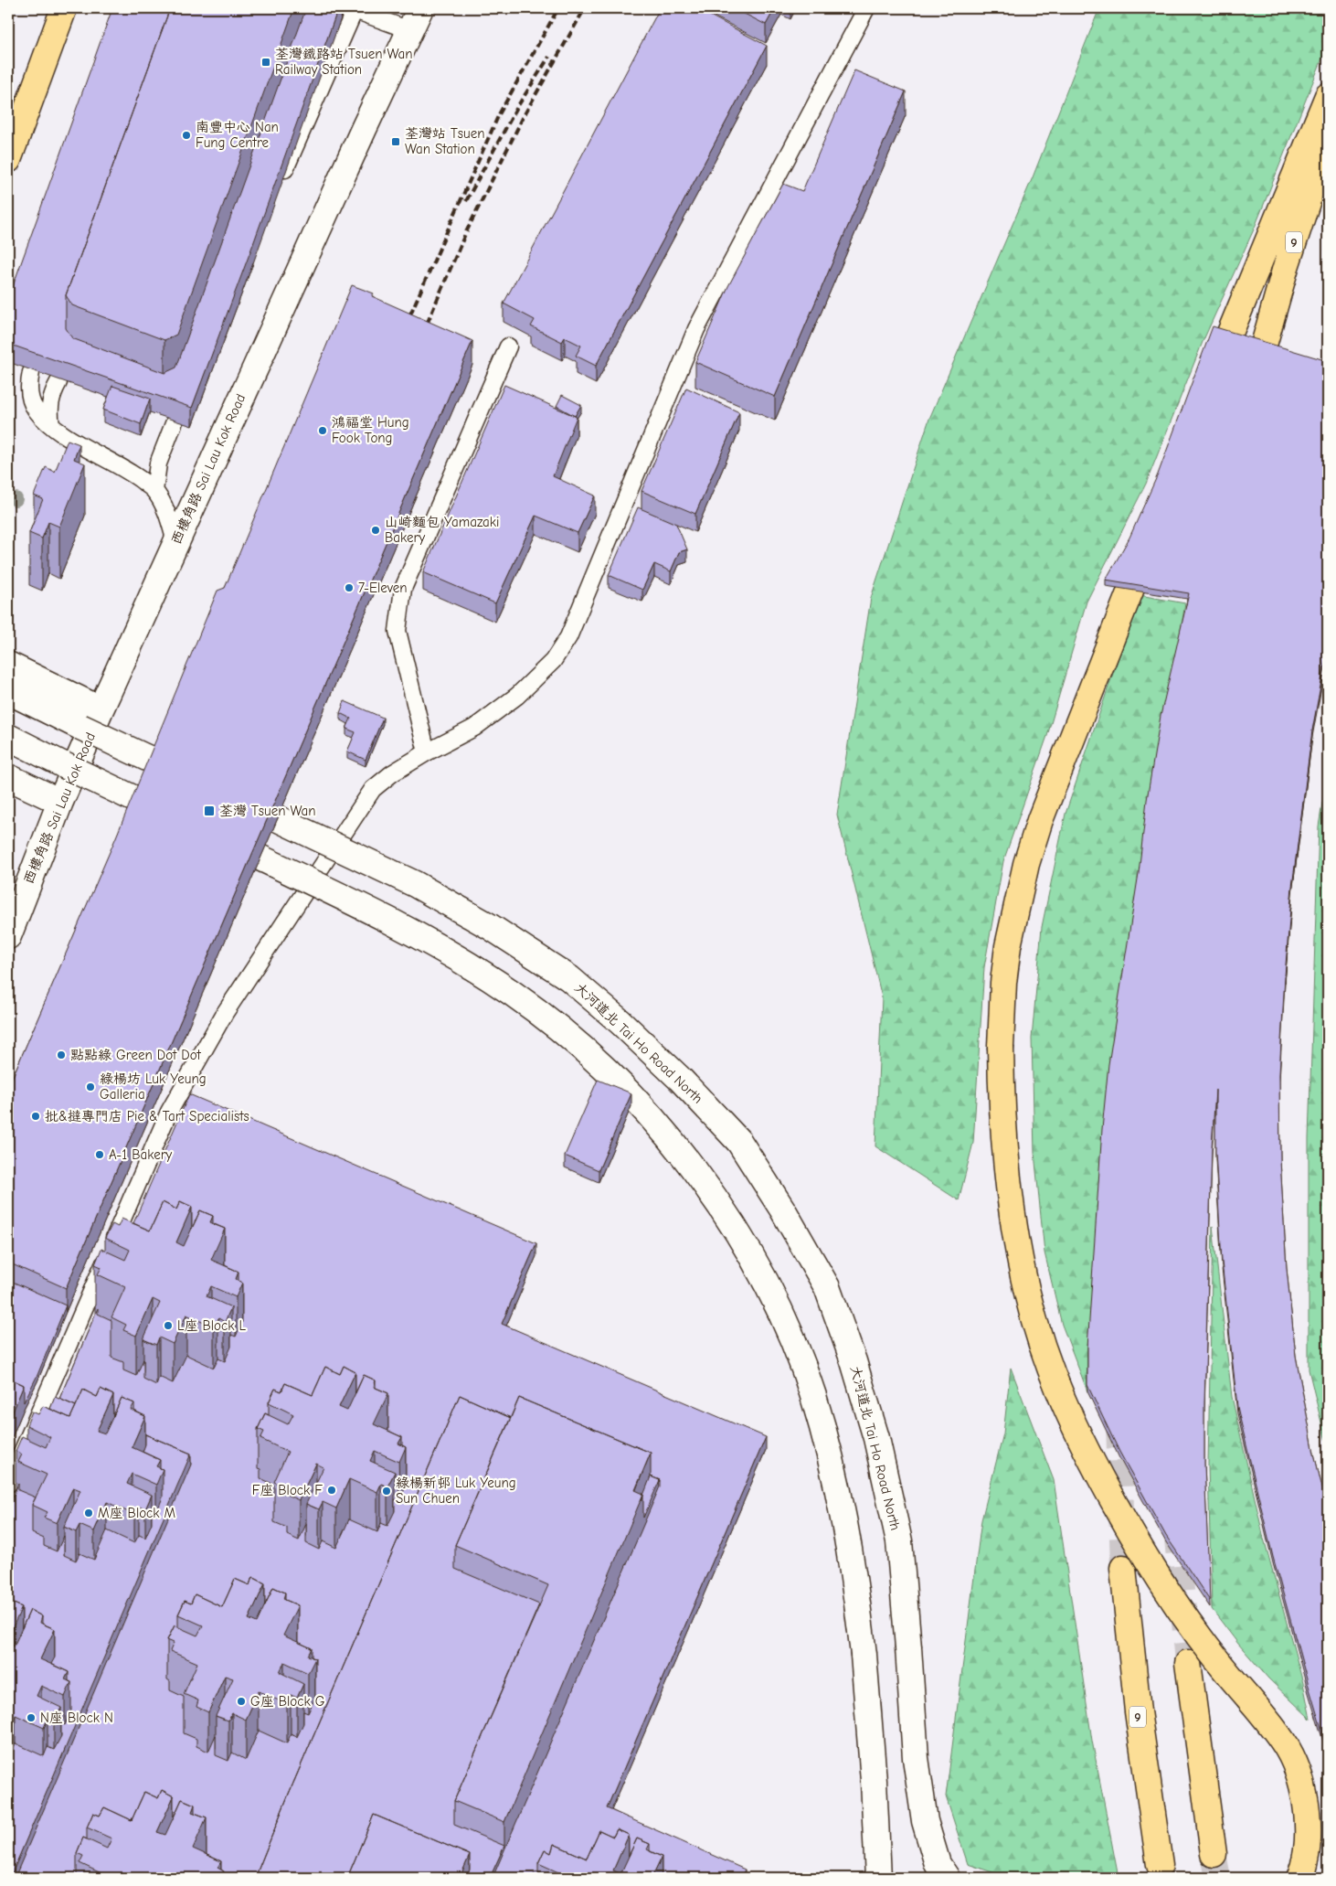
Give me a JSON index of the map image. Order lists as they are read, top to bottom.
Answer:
{
  "streets": {
    "main road": ["9", "西樓角路 Sai Lau Kok Road", "大河道北 Tai Ho Road North"]
  },
  "places": {
    "transit": ["荃灣鐵路站 Tsuen Wan Railway Station", "荃灣站 Tsuen Wan Station", "荃灣 Tsuen Wan"],
    "other": [
      "南豐中心 Nan Fung Centre",
      "鴻福堂 Hung Fook Tong",
      "山崎麵包 Yamazaki Bakery",
      "7-Eleven",
      "點點綠 Green Dot Dot",
      "綠楊坊 Luk Yeung Galleria",
      "批&撻專門店 Pie & Tart Specialists",
      "A-1 Bakery",
      "L座 Block L",
      "F座 Block F",
      "綠楊新邨 Luk Yeung Sun Chuen",
      "M座 Block M",
      "G座 Block G",
      "N座 Block N"
    ]
  }
}
